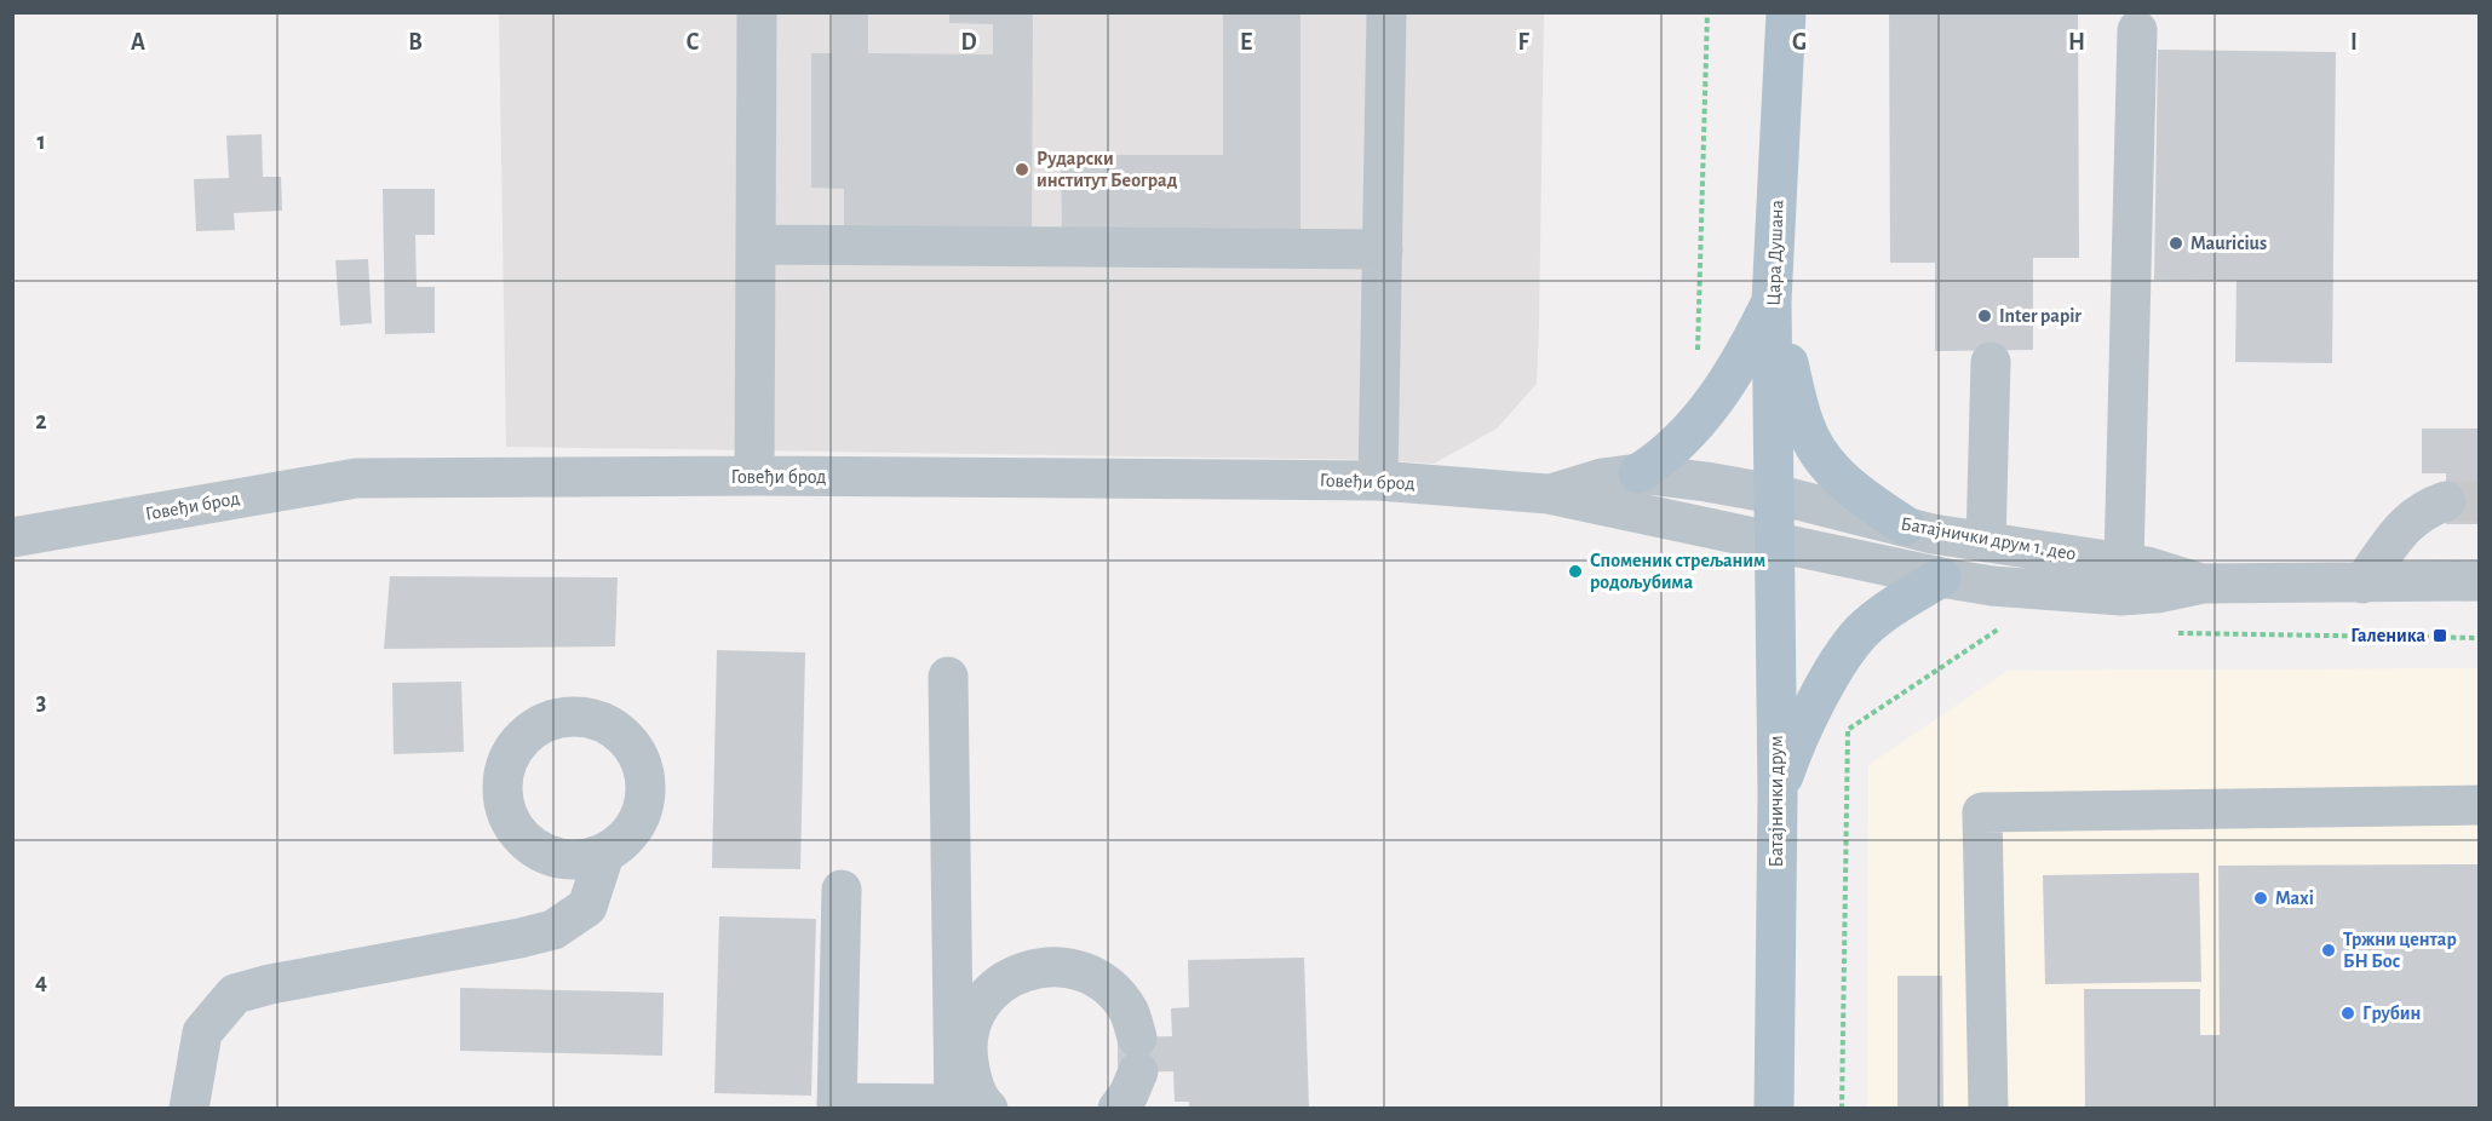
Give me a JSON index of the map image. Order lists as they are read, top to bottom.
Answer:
{
  "streets": {
    "main road": ["Цара Душана", "Батајнички друм"],
    "street": ["Говеђи брод", "Батајнички друм 1. део"]
  },
  "crossings": [
    ["Цара Душана", "Батајнички друм 1. део"],
    ["Цара Душана", "Батајнички друм"],
    ["Говеђи брод", "Батајнички друм 1. део"],
    ["Батајнички друм 1. део", "Батајнички друм"]
  ],
  "places": {
    "other": [
      "Рударски институт Београд",
      "Mauricius",
      "Inter papir",
      "Споменик стрељаним родољубима",
      "Maxi",
      "Тржни центар БН Бос",
      "Грубин"
    ],
    "transit": ["Галеника"]
  },
  "grid": {
    "columns": [
      "A",
      "B",
      "C",
      "D",
      "E",
      "F",
      "G",
      "H",
      "I"
    ],
    "rows": [
      "1",
      "2",
      "3",
      "4"
    ]
  }
}
